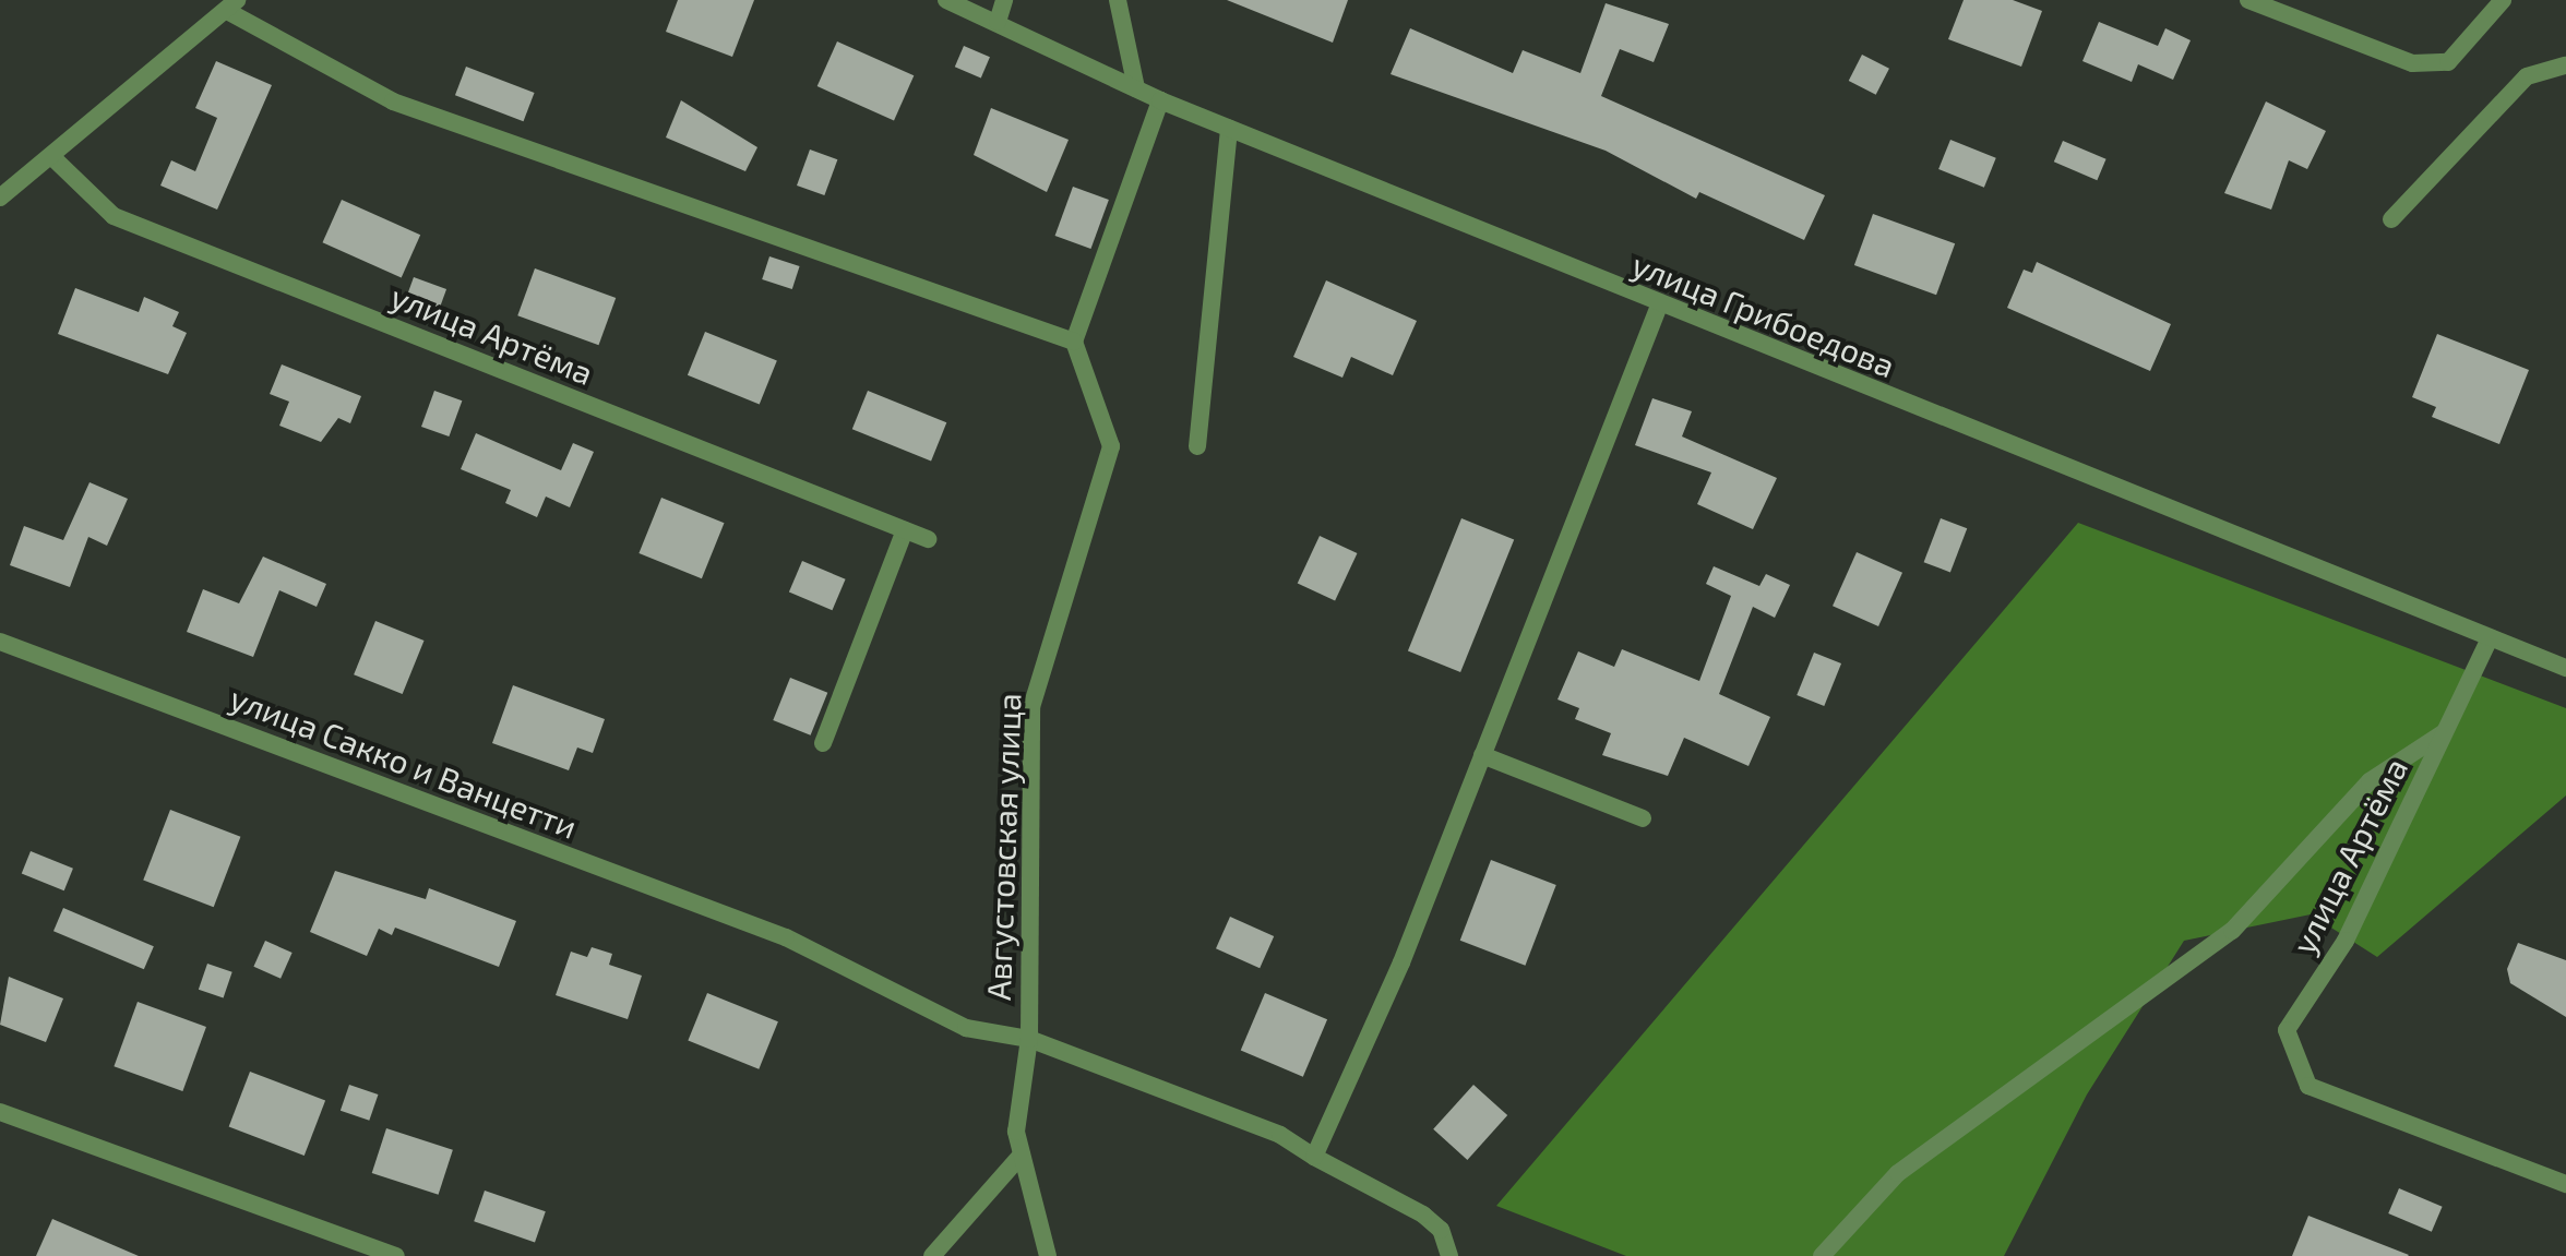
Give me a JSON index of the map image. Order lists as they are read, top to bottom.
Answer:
{
  "streets": {
    "street": [
      "улица Грибоедова",
      "улица Артёма",
      "улица Сакко и Ванцетти",
      "Августовская улица"
    ]
  },
  "crossings": [
    ["улица Грибоедова", "улица Артёма"],
    ["улица Сакко и Ванцетти", "Августовская улица"]
  ]
}
